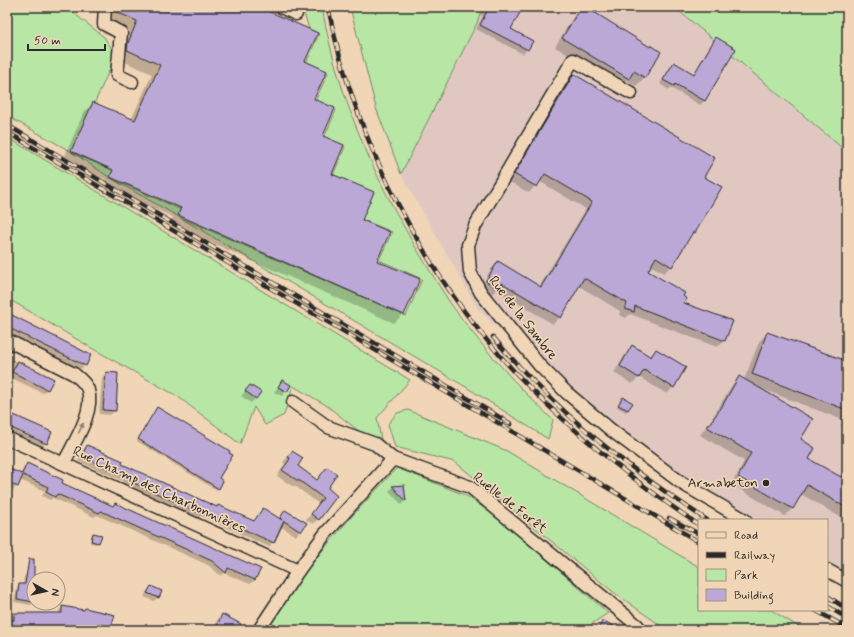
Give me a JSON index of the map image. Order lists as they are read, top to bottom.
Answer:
{
  "streets": {
    "street": ["Rue de la Sambre", "Rue Champ des Charbonnières", "Ruelle de Forêt"]
  },
  "places": ["Armabeton"],
  "legend": [
    "Road",
    "Railway",
    "Park",
    "Building"
  ],
  "scale_bar": "50 m",
  "north": "right"
}
